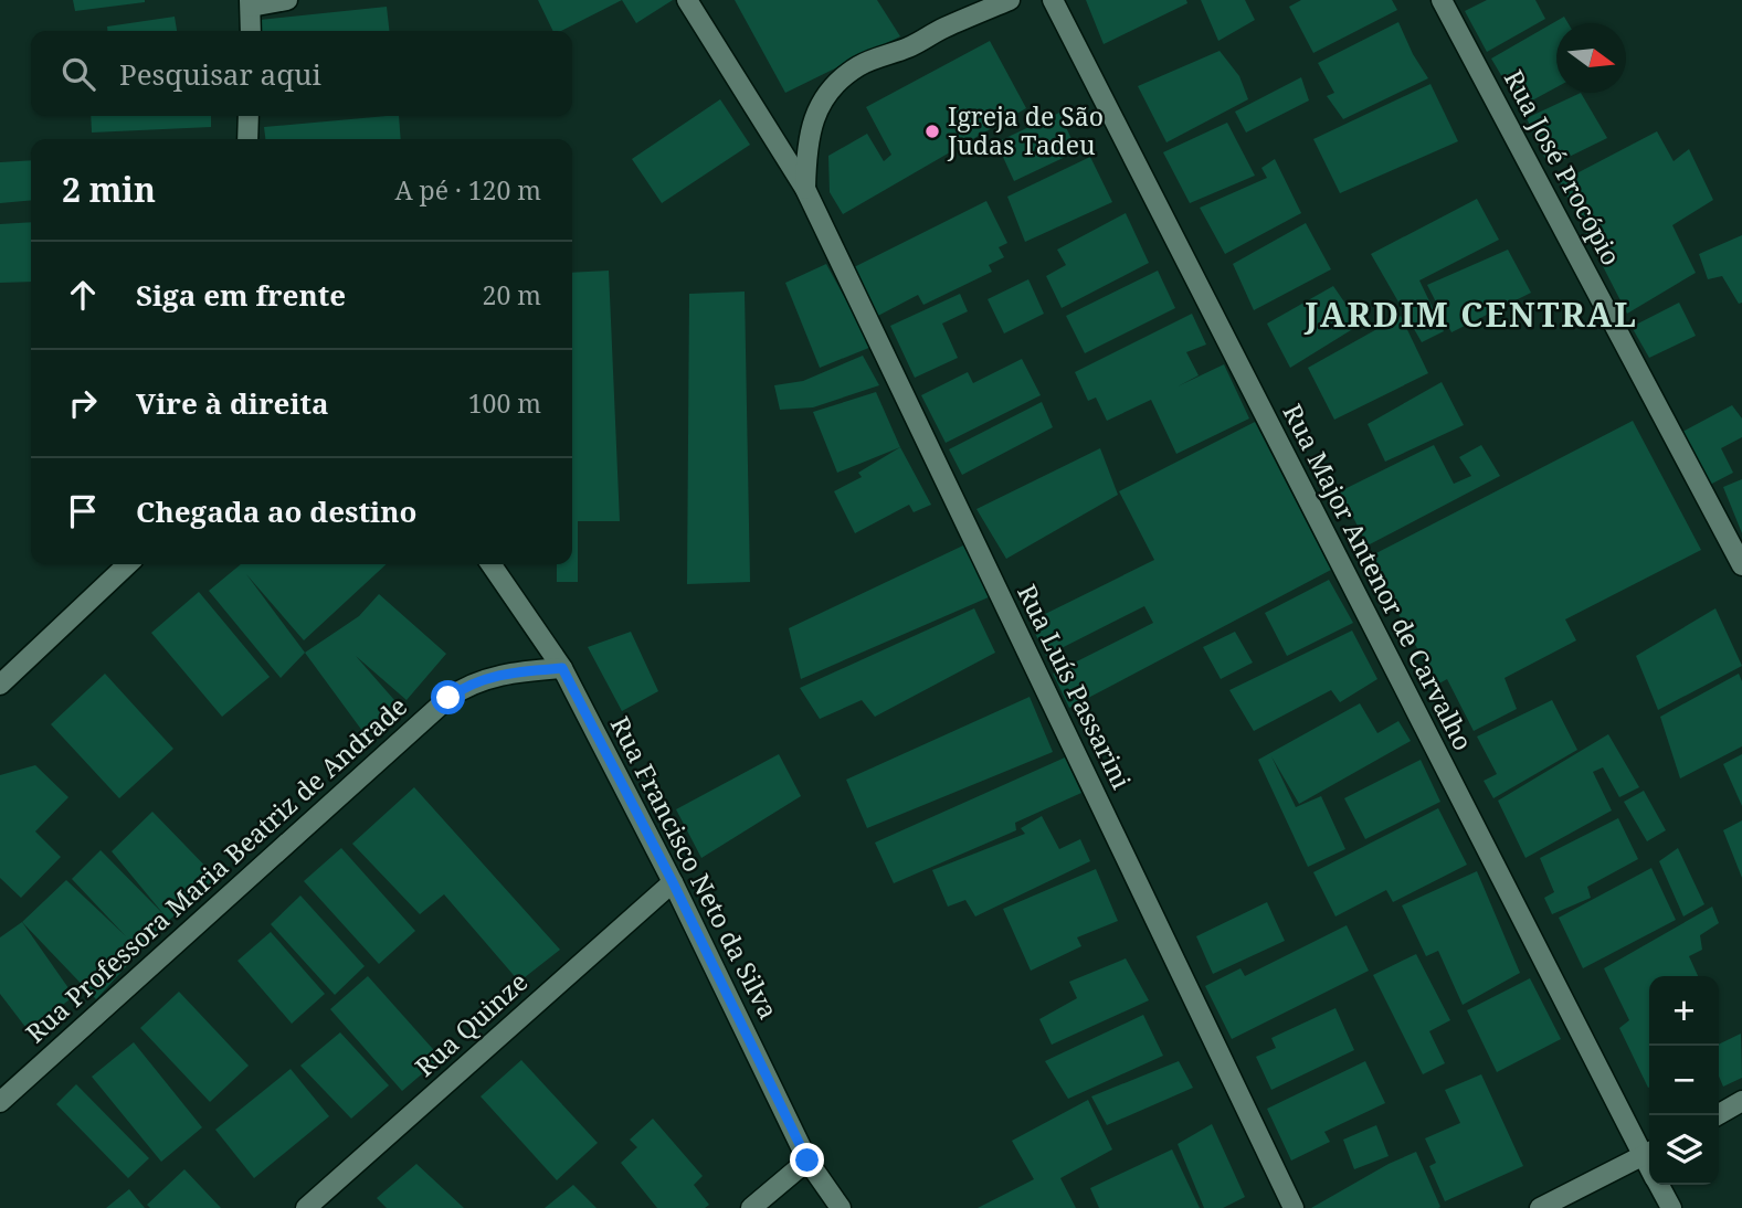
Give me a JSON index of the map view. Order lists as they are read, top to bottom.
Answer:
{
  "streets": {
    "street": [
      "Rua José Procópio",
      "Rua Major Antenor de Carvalho",
      "Rua Luís Passarini",
      "Rua Francisco Neto da Silva",
      "Rua Professora Maria Beatriz de Andrade",
      "Rua Quinze"
    ]
  },
  "crossings": [
    ["Rua Francisco Neto da Silva", "Rua Professora Maria Beatriz de Andrade"],
    ["Rua Francisco Neto da Silva", "Rua Quinze"]
  ],
  "districts": ["JARDIM CENTRAL"],
  "places": ["Igreja de São Judas Tadeu"],
  "north": "right",
  "page": {
    "search": "Pesquisar aqui",
    "heading": ["2 min", "A pé · 120 m"],
    "list": [
      ["Siga em frente", "20 m"],
      ["Vire à direita", "100 m"],
      "Chegada ao destino"
    ],
    "map_buttons": ["+", "−"]
  }
}
